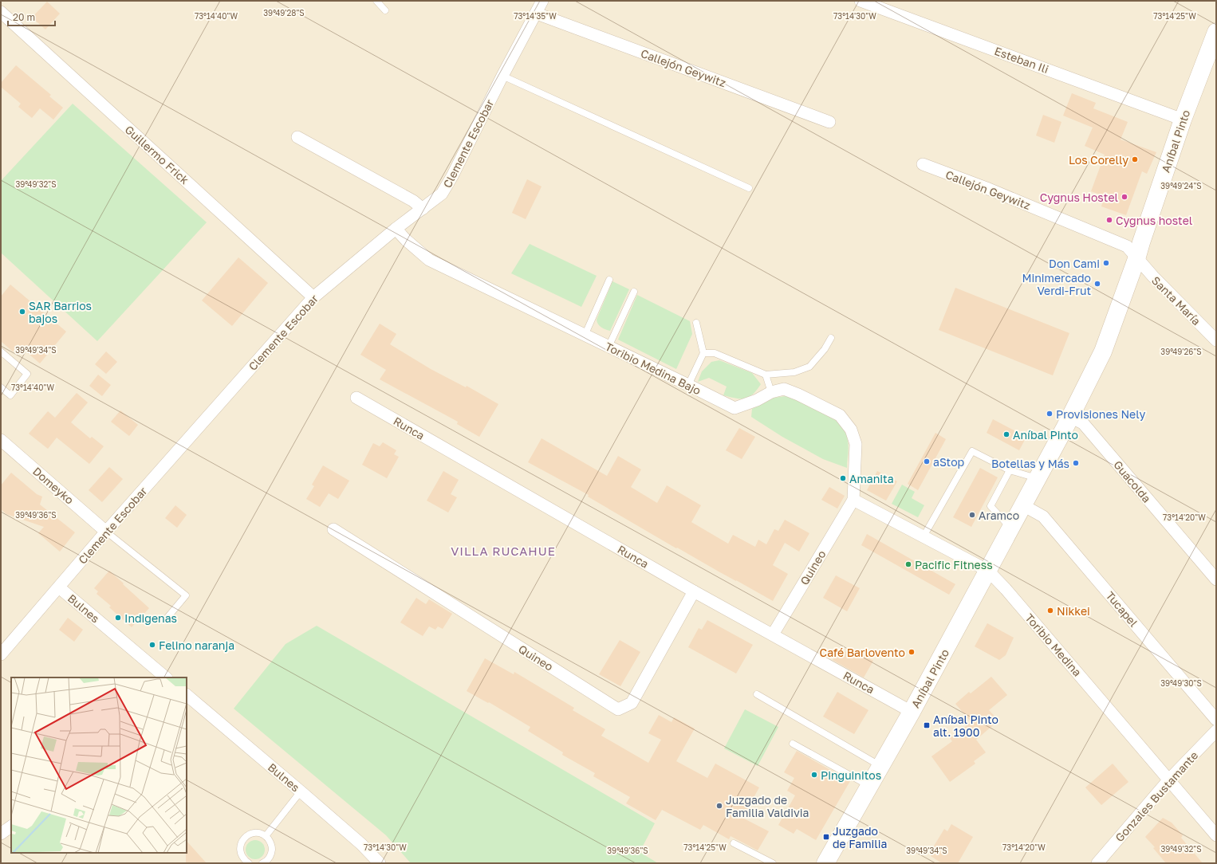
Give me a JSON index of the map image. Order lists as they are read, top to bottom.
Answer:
{
  "streets": {
    "main road": ["Aníbal Pinto"],
    "street": [
      "Esteban Ili",
      "Callejón Geywitz",
      "Clemente Escobar",
      "Guillermo Frick",
      "Santa María",
      "Toribio Medina Bajo",
      "Runca",
      "Guacolda",
      "Domeyko",
      "Quineo",
      "Bulnes",
      "Tucapel",
      "Toribio Medina",
      "Gonzales Bustamante"
    ]
  },
  "crossings": [
    ["Esteban Ili", "Aníbal Pinto"],
    ["Callejón Geywitz", "Aníbal Pinto"],
    ["Callejón Geywitz", "Clemente Escobar"],
    ["Callejón Geywitz", "Santa María"],
    ["Aníbal Pinto", "Santa María"],
    ["Aníbal Pinto", "Runca"],
    ["Aníbal Pinto", "Guacolda"],
    ["Aníbal Pinto", "Tucapel"],
    ["Aníbal Pinto", "Toribio Medina"],
    ["Clemente Escobar", "Guillermo Frick"],
    ["Clemente Escobar", "Toribio Medina Bajo"],
    ["Clemente Escobar", "Domeyko"],
    ["Clemente Escobar", "Bulnes"],
    ["Toribio Medina Bajo", "Quineo"],
    ["Toribio Medina Bajo", "Toribio Medina"],
    ["Runca", "Quineo"],
    ["Quineo", "Toribio Medina"],
    ["Toribio Medina", "Gonzales Bustamante"]
  ],
  "districts": ["VILLA RUCAHUE"],
  "places": {
    "other": [
      "Los Corelly",
      "Cygnus Hostel",
      "Cygnus hostel",
      "Don Cami",
      "Minimercado Verdi-Frut",
      "SAR Barrios bajos",
      "Provisiones Nely",
      "Aníbal Pinto",
      "aStop",
      "Botellas y Más",
      "Amanita",
      "Aramco",
      "Pacific Fitness",
      "Nikkei",
      "Indigenas",
      "Felino naranja",
      "Café Barlovento",
      "Pinguinitos",
      "Juzgado de Familia Valdivia"
    ],
    "transit": ["Aníbal Pinto alt. 1900", "Juzgado de Familia"]
  },
  "scale_bar": "20 m",
  "coordinates": [
    "39°49'28\"S",
    "73°14'40\"W",
    "73°14'35\"W",
    "73°14'30\"W",
    "73°14'25\"W",
    "39°49'32\"S",
    "39°49'24\"S",
    "39°49'34\"S",
    "39°49'26\"S",
    "39°49'36\"S",
    "73°14'20\"W",
    "39°49'30\"S"
  ]
}
